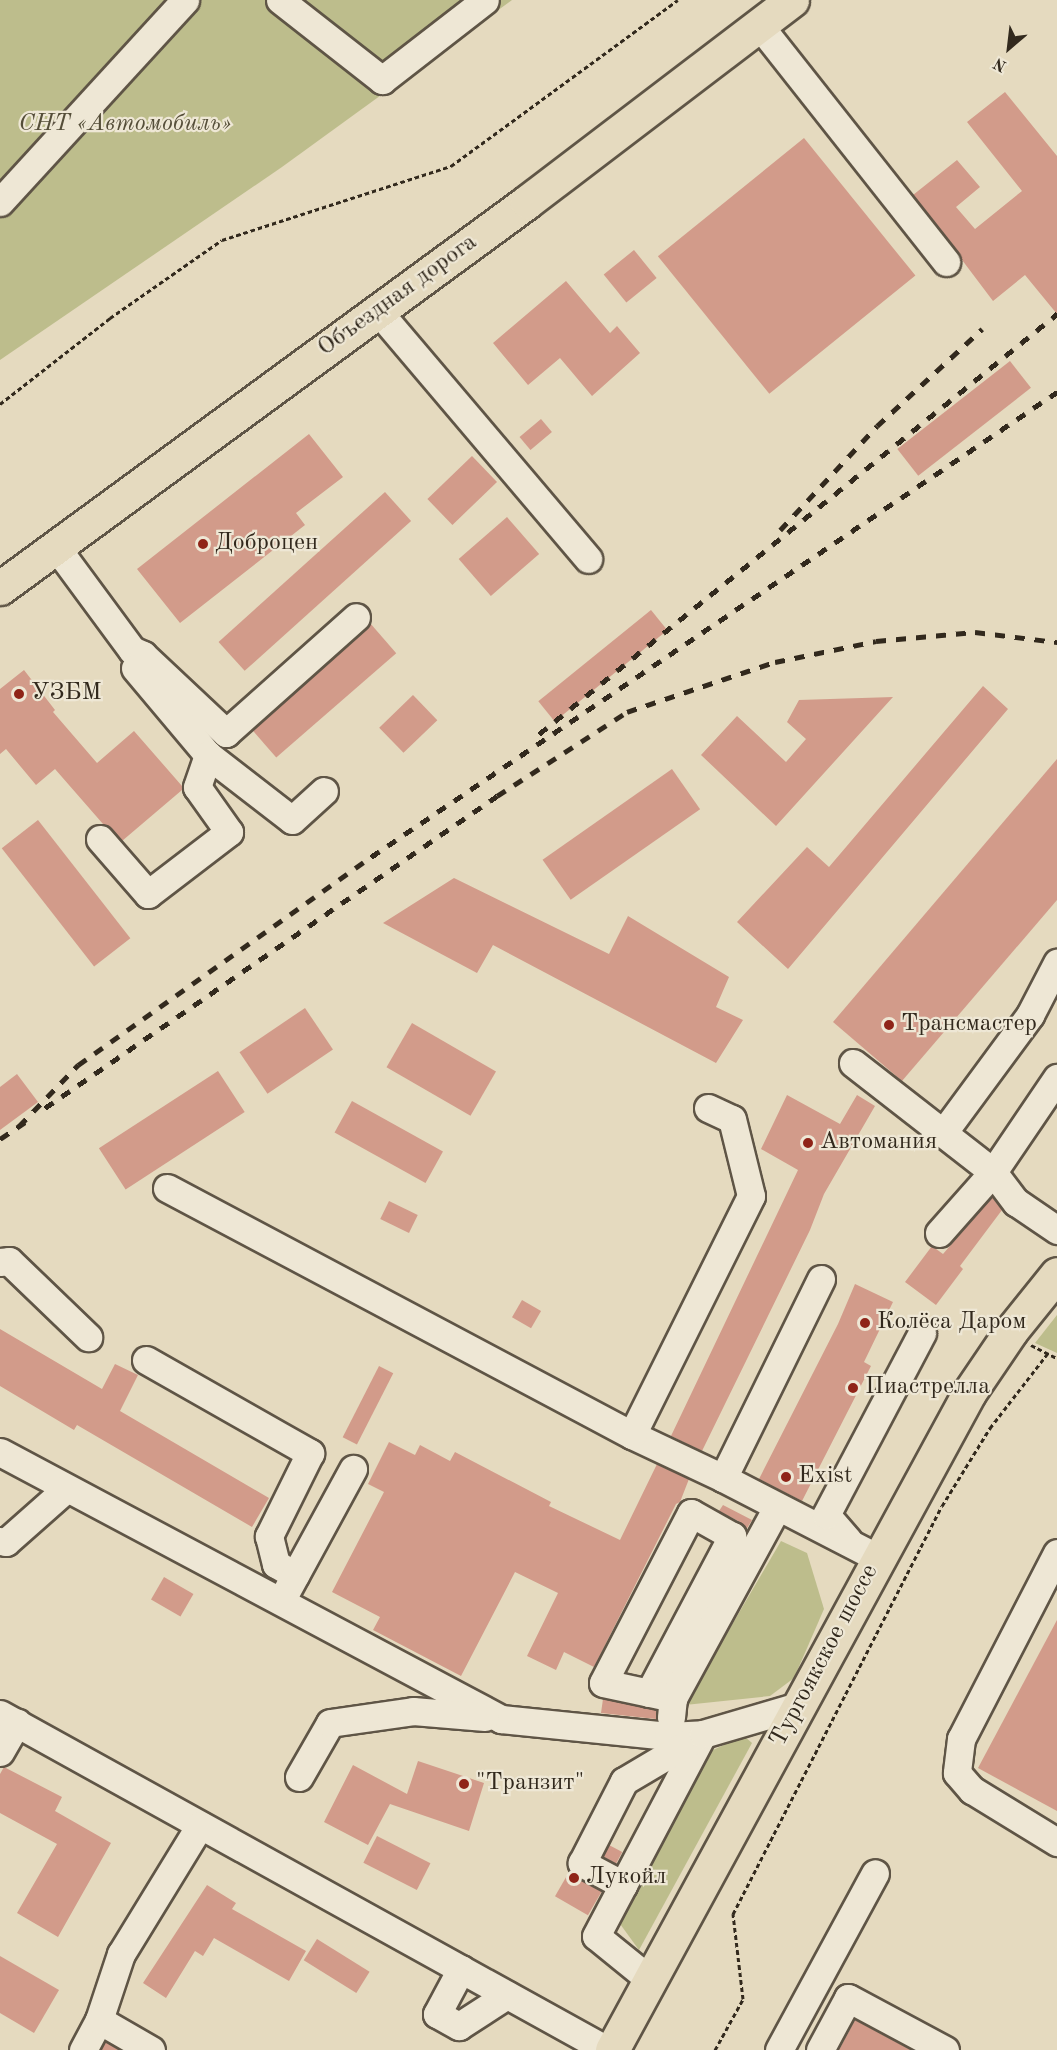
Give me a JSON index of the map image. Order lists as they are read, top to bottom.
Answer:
{
  "streets": {
    "main road": ["Объездная дорога", "Тургоякское шоссе"]
  },
  "parks": ["СНТ «Автомобиль»"],
  "places": [
    "Доброцен",
    "УЗБМ",
    "Трансмастер",
    "Автомания",
    "Колёса Даром",
    "Пиастрелла",
    "Exist",
    "\"Транзит\"",
    "Лукойл"
  ],
  "north": "bottom left"
}
